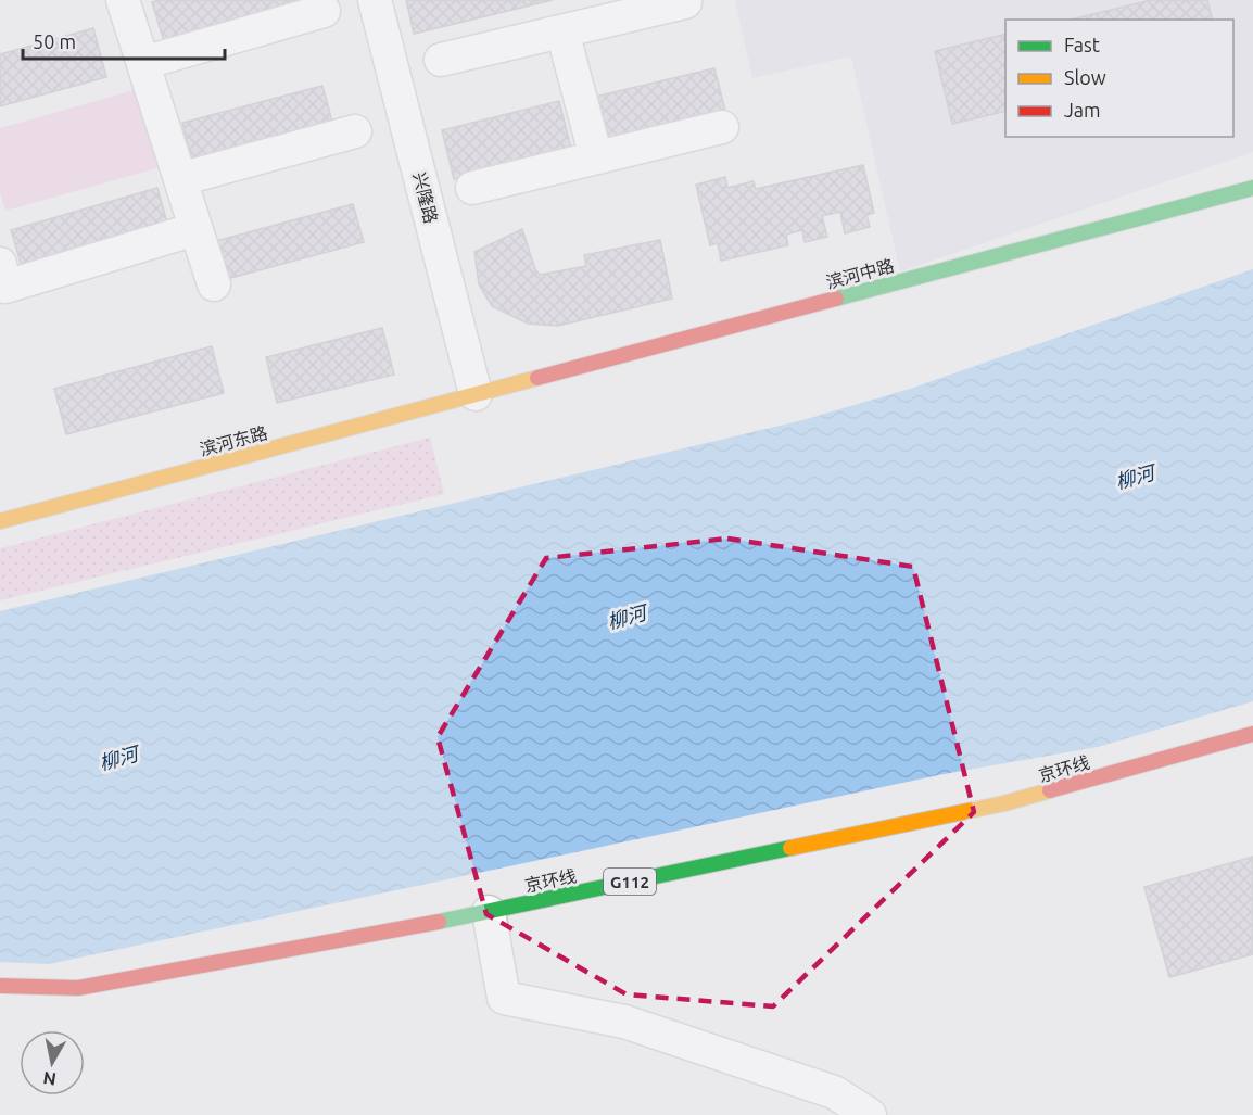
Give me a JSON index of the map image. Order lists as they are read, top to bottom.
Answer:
{
  "streets": {
    "main road": [
      "滨河中路",
      "滨河东路",
      "京环线",
      "G112"
    ],
    "street": ["兴隆路"]
  },
  "crossings": [
    ["兴隆路", "滨河中路"],
    ["兴隆路", "滨河东路"],
    ["滨河中路", "滨河东路"]
  ],
  "water": ["柳河"],
  "legend": ["Fast", "Slow", "Jam"],
  "scale_bar": "50 m",
  "north": "bottom"
}
